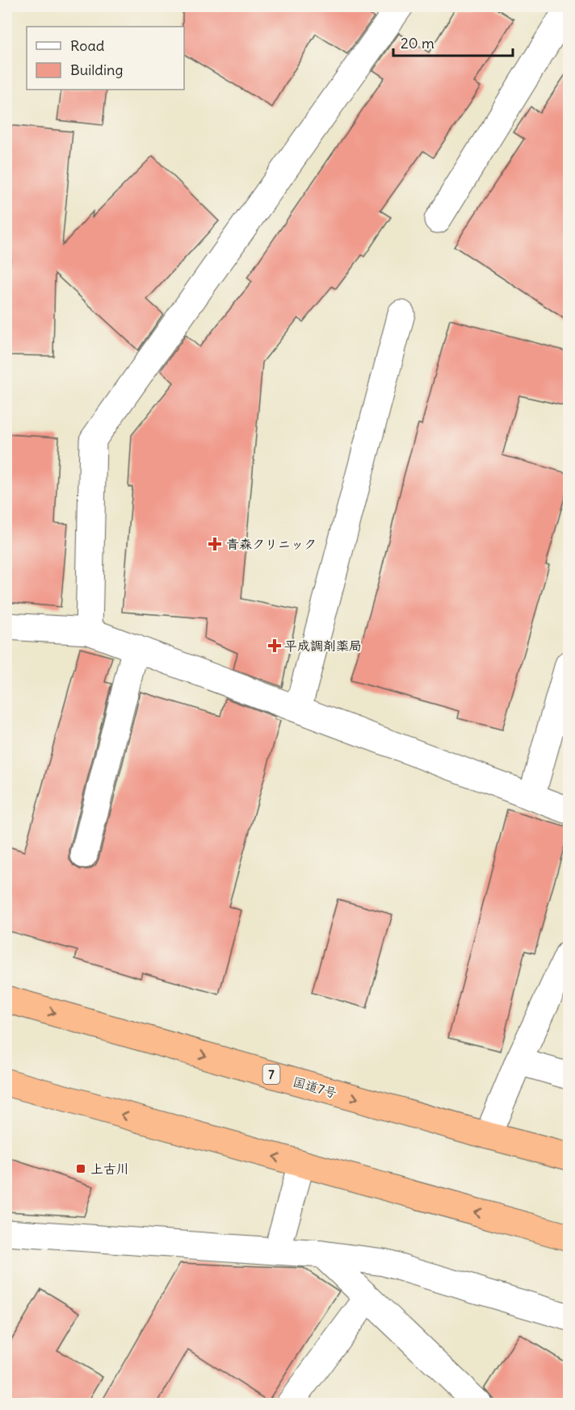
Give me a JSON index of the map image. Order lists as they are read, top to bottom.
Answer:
{
  "streets": {
    "highway": ["7", "国道7号"]
  },
  "places": {
    "health": ["青森クリニック", "平成調剤薬局"],
    "transit": ["上古川"]
  },
  "legend": ["Road", "Building"],
  "scale_bar": "20 m"
}
